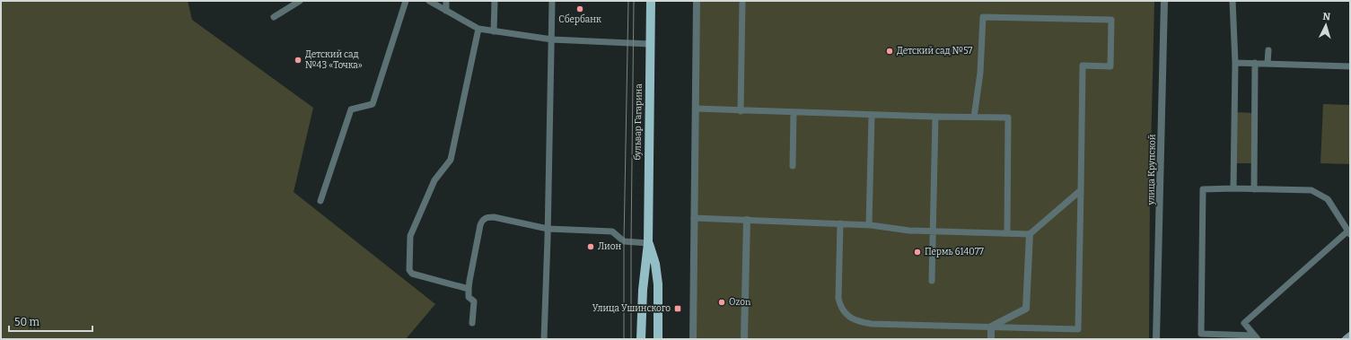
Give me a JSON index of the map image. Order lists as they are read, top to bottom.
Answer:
{
  "streets": {
    "main road": ["бульвар Гагарина"],
    "street": ["улица Крупской"]
  },
  "places": {
    "other": [
      "Сбербанк",
      "Детский сад №57",
      "Детский сад №43 «Точка»",
      "Лион",
      "Пермь 614077",
      "Ozon"
    ],
    "transit": ["Улица Ушинского"]
  },
  "scale_bar": "50 m",
  "north": "top"
}
